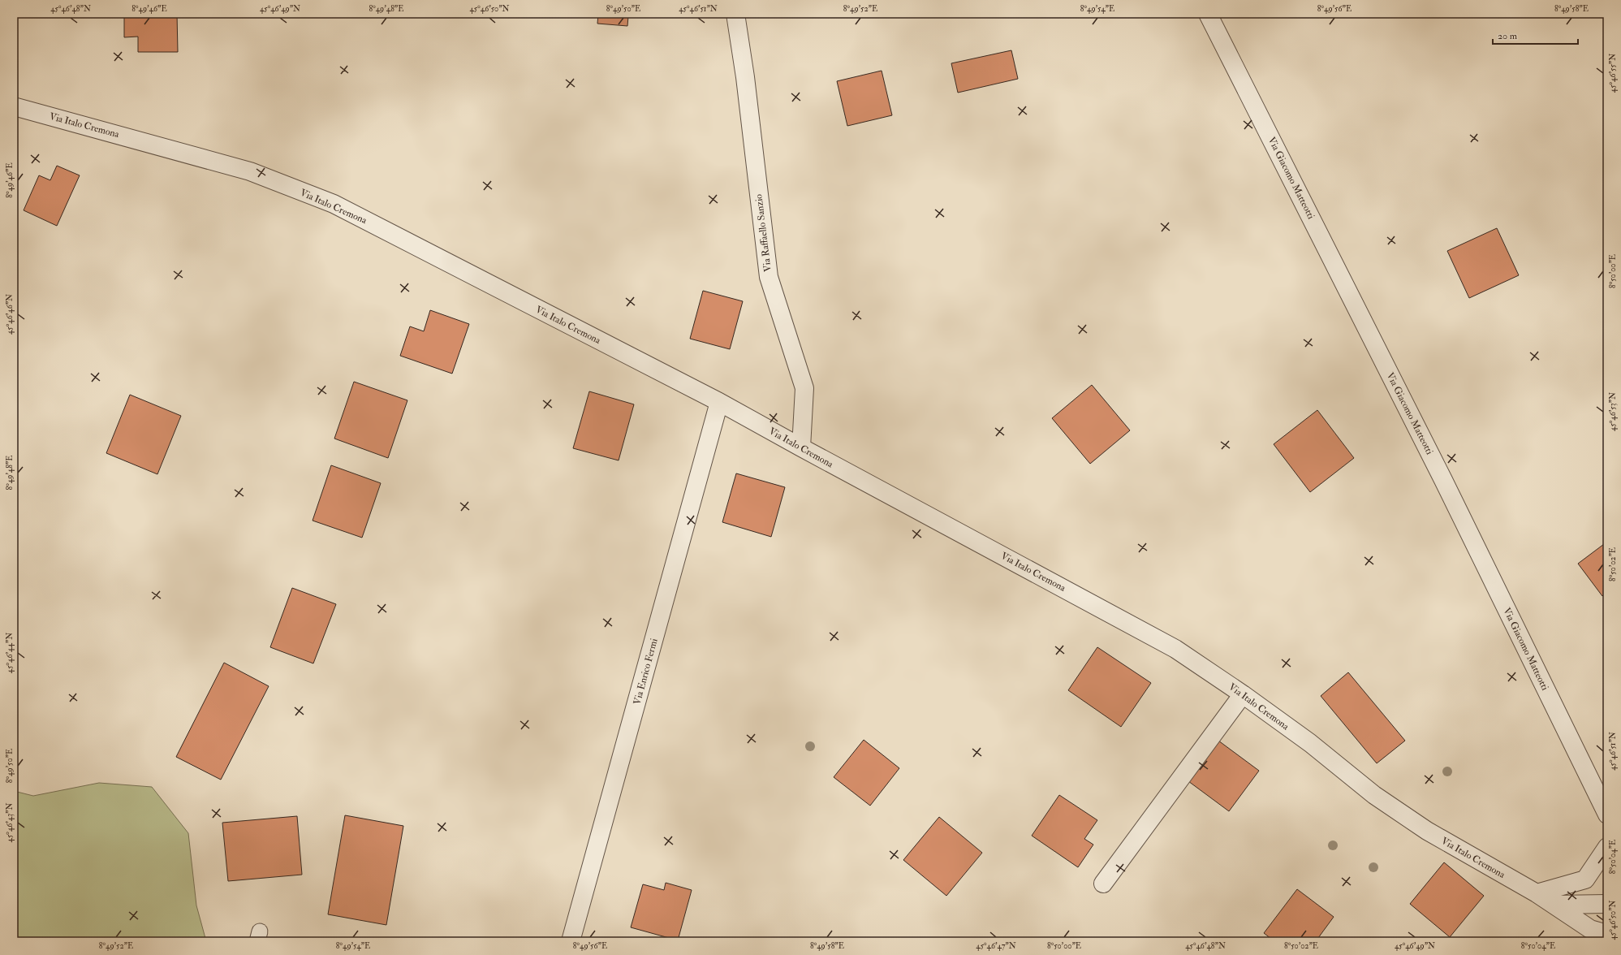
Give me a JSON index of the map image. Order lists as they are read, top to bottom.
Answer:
{
  "streets": {
    "street": [
      "Via Italo Cremona",
      "Via Giacomo Matteotti",
      "Via Raffaello Sanzio",
      "Via Enrico Fermi"
    ]
  },
  "crossings": [
    ["Via Italo Cremona", "Via Raffaello Sanzio"],
    ["Via Italo Cremona", "Via Enrico Fermi"]
  ],
  "scale_bar": "20 m",
  "coordinates": [
    "45°46'48\"N",
    "8°49'46\"E",
    "45°46'49\"N",
    "8°49'48\"E",
    "45°46'50\"N",
    "8°49'50\"E",
    "45°46'51\"N",
    "8°49'52\"E",
    "8°49'54\"E",
    "8°49'56\"E",
    "8°49'58\"E",
    "45°46'55\"N",
    "8°50'00\"E",
    "45°46'46\"N",
    "45°46'53\"N",
    "8°50'02\"E",
    "45°46'44\"N",
    "45°46'43\"N",
    "8°50'04\"E",
    "45°46'47\"N"
  ]
}
